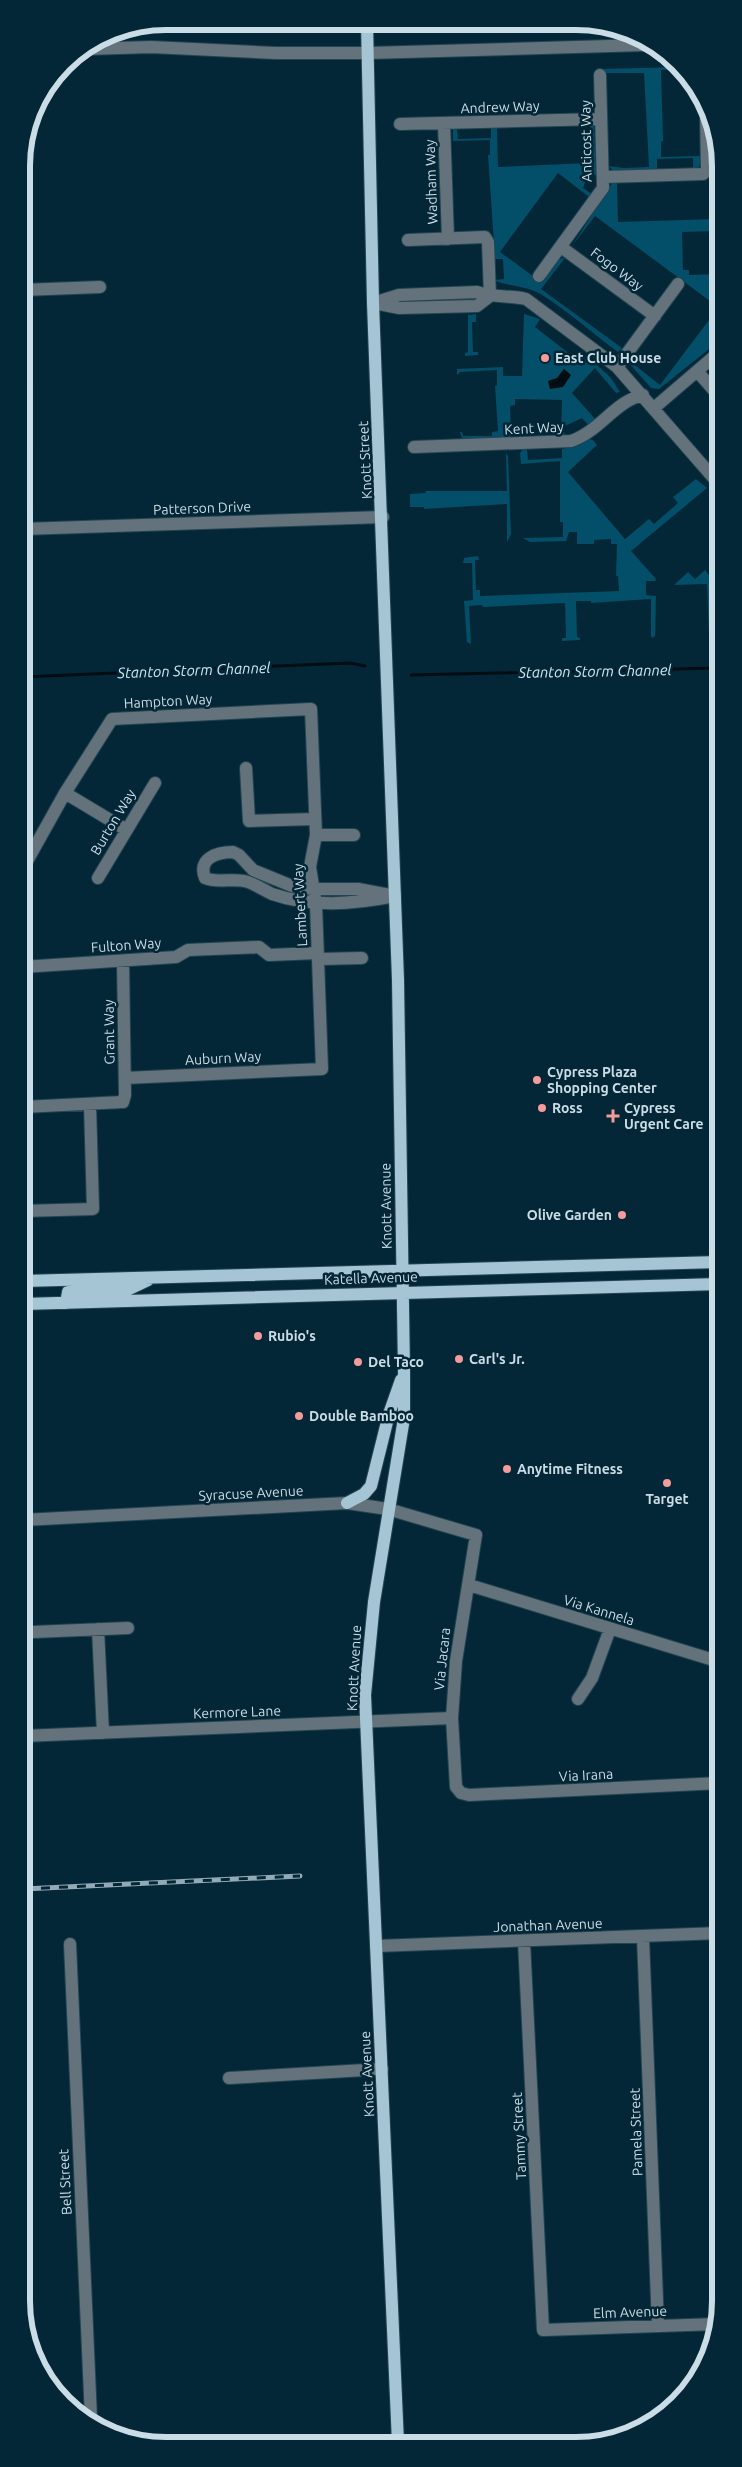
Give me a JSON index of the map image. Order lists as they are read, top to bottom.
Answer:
{
  "streets": {
    "main road": ["Knott Street", "Knott Avenue", "Katella Avenue"],
    "street": [
      "Andrew Way",
      "Anticost Way",
      "Wadham Way",
      "Fogo Way",
      "Kent Way",
      "Patterson Drive",
      "Hampton Way",
      "Burton Way",
      "Lambert Way",
      "Fulton Way",
      "Grant Way",
      "Auburn Way",
      "Syracuse Avenue",
      "Via Kannela",
      "Via Jacara",
      "Kermore Lane",
      "Via Irana",
      "Jonathan Avenue",
      "Pamela Street",
      "Tammy Street",
      "Bell Street",
      "Elm Avenue"
    ]
  },
  "crossings": [
    ["Andrew Way", "Anticost Way"],
    ["Andrew Way", "Wadham Way"],
    ["Anticost Way", "Fogo Way"],
    ["Knott Street", "Patterson Drive"],
    ["Knott Street", "Knott Avenue"],
    ["Hampton Way", "Lambert Way"],
    ["Lambert Way", "Fulton Way"],
    ["Lambert Way", "Auburn Way"],
    ["Fulton Way", "Grant Way"],
    ["Grant Way", "Auburn Way"],
    ["Knott Avenue", "Katella Avenue"],
    ["Knott Avenue", "Syracuse Avenue"],
    ["Knott Avenue", "Kermore Lane"],
    ["Knott Avenue", "Jonathan Avenue"],
    ["Syracuse Avenue", "Via Jacara"],
    ["Via Kannela", "Via Jacara"],
    ["Via Jacara", "Kermore Lane"],
    ["Via Jacara", "Via Irana"],
    ["Jonathan Avenue", "Pamela Street"],
    ["Jonathan Avenue", "Tammy Street"],
    ["Pamela Street", "Elm Avenue"],
    ["Tammy Street", "Elm Avenue"]
  ],
  "water": ["Stanton Storm Channel"],
  "places": {
    "other": [
      "East Club House",
      "Cypress Plaza Shopping Center",
      "Ross",
      "Olive Garden",
      "Rubio's",
      "Carl's Jr.",
      "Del Taco",
      "Double Bamboo",
      "Anytime Fitness",
      "Target"
    ],
    "health": ["Cypress Urgent Care"]
  }
}
